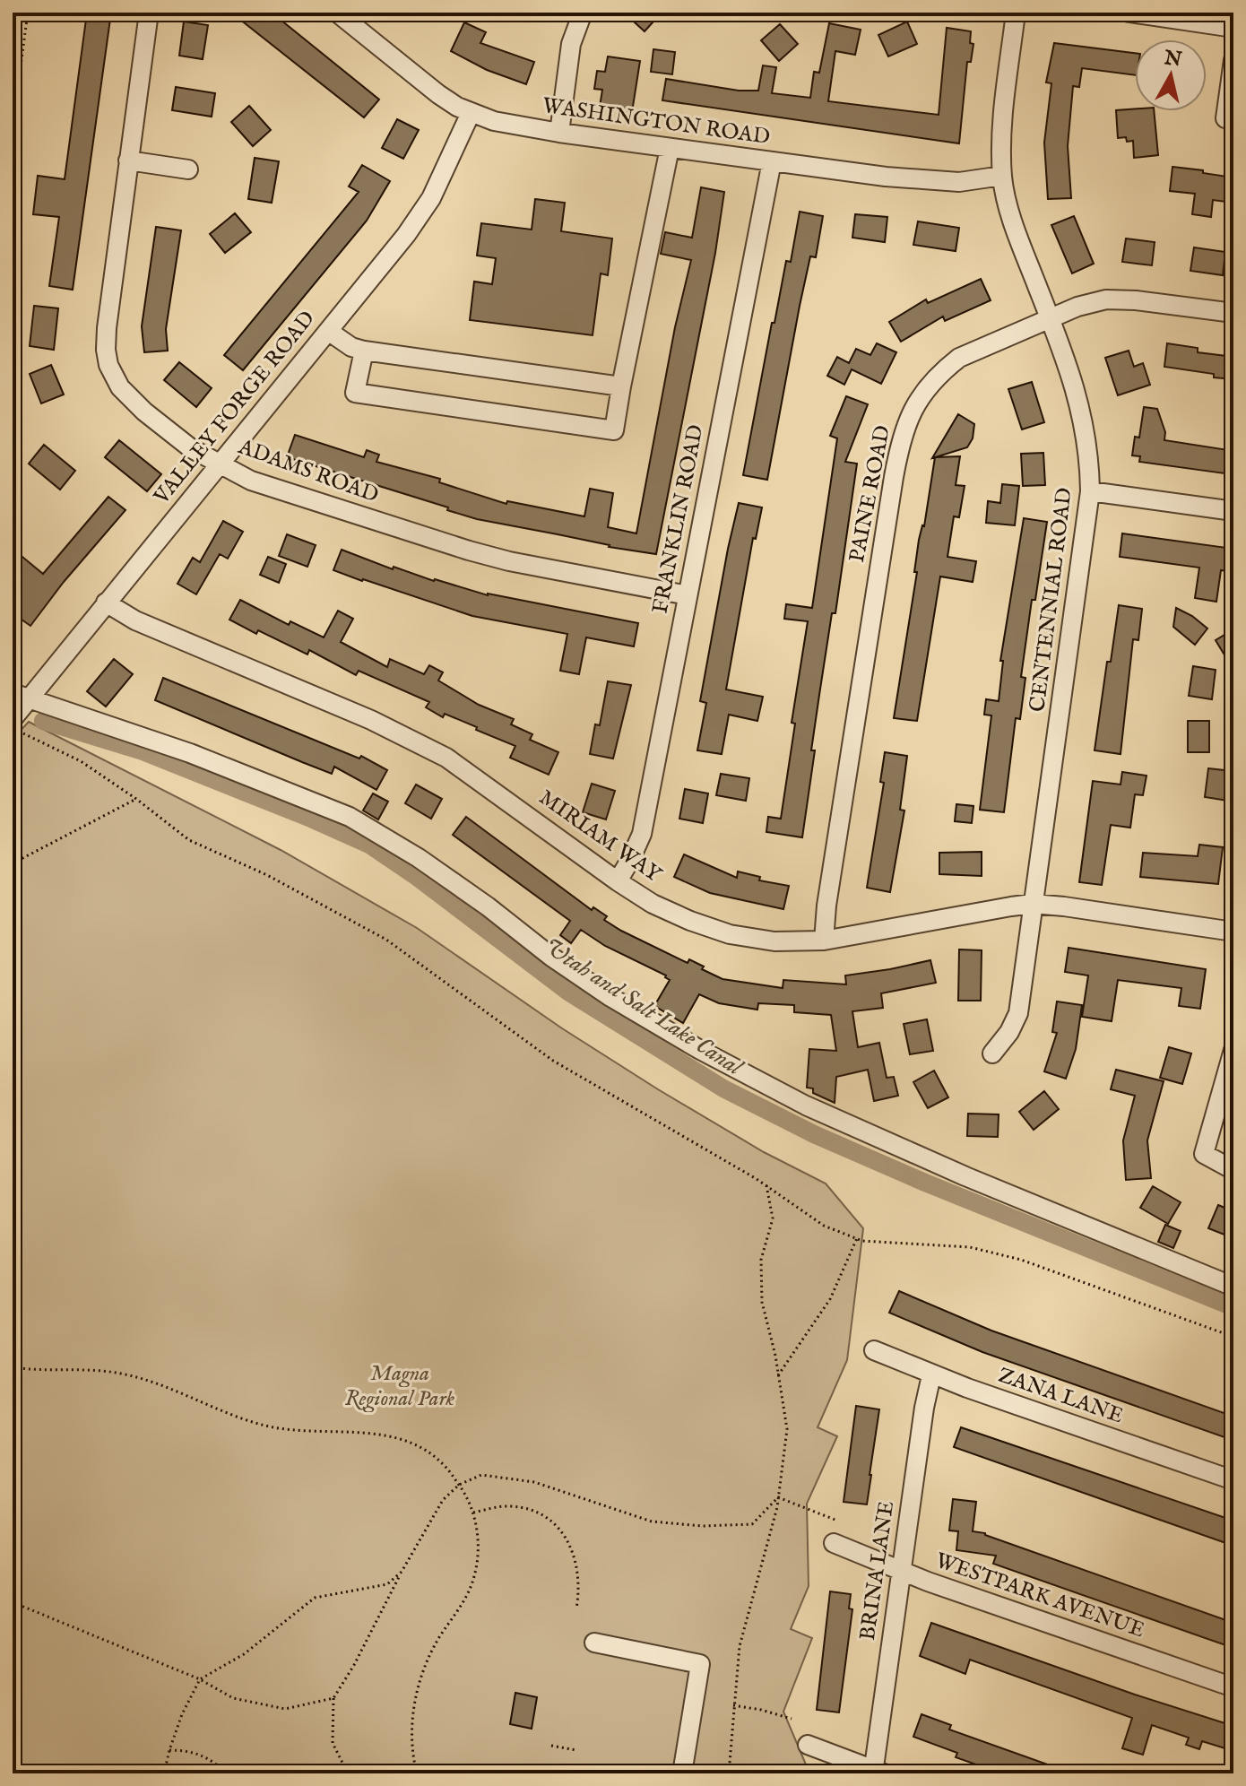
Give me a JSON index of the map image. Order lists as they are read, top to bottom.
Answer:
{
  "streets": {
    "street": [
      "WASHINGTON ROAD",
      "VALLEY FORGE ROAD",
      "ADAMS ROAD",
      "PAINE ROAD",
      "FRANKLIN ROAD",
      "CENTENNIAL ROAD",
      "MIRIAM WAY",
      "ZANA LANE",
      "BRINA LANE",
      "WESTPARK AVENUE"
    ]
  },
  "crossings": [
    ["WASHINGTON ROAD", "VALLEY FORGE ROAD"],
    ["WASHINGTON ROAD", "FRANKLIN ROAD"],
    ["WASHINGTON ROAD", "CENTENNIAL ROAD"],
    ["VALLEY FORGE ROAD", "ADAMS ROAD"],
    ["VALLEY FORGE ROAD", "MIRIAM WAY"],
    ["ADAMS ROAD", "FRANKLIN ROAD"],
    ["PAINE ROAD", "CENTENNIAL ROAD"],
    ["PAINE ROAD", "MIRIAM WAY"],
    ["FRANKLIN ROAD", "MIRIAM WAY"],
    ["CENTENNIAL ROAD", "MIRIAM WAY"],
    ["ZANA LANE", "BRINA LANE"],
    ["BRINA LANE", "WESTPARK AVENUE"]
  ],
  "water": ["Utah and Salt Lake Canal"],
  "parks": ["Magna Regional Park"],
  "north": "top"
}
